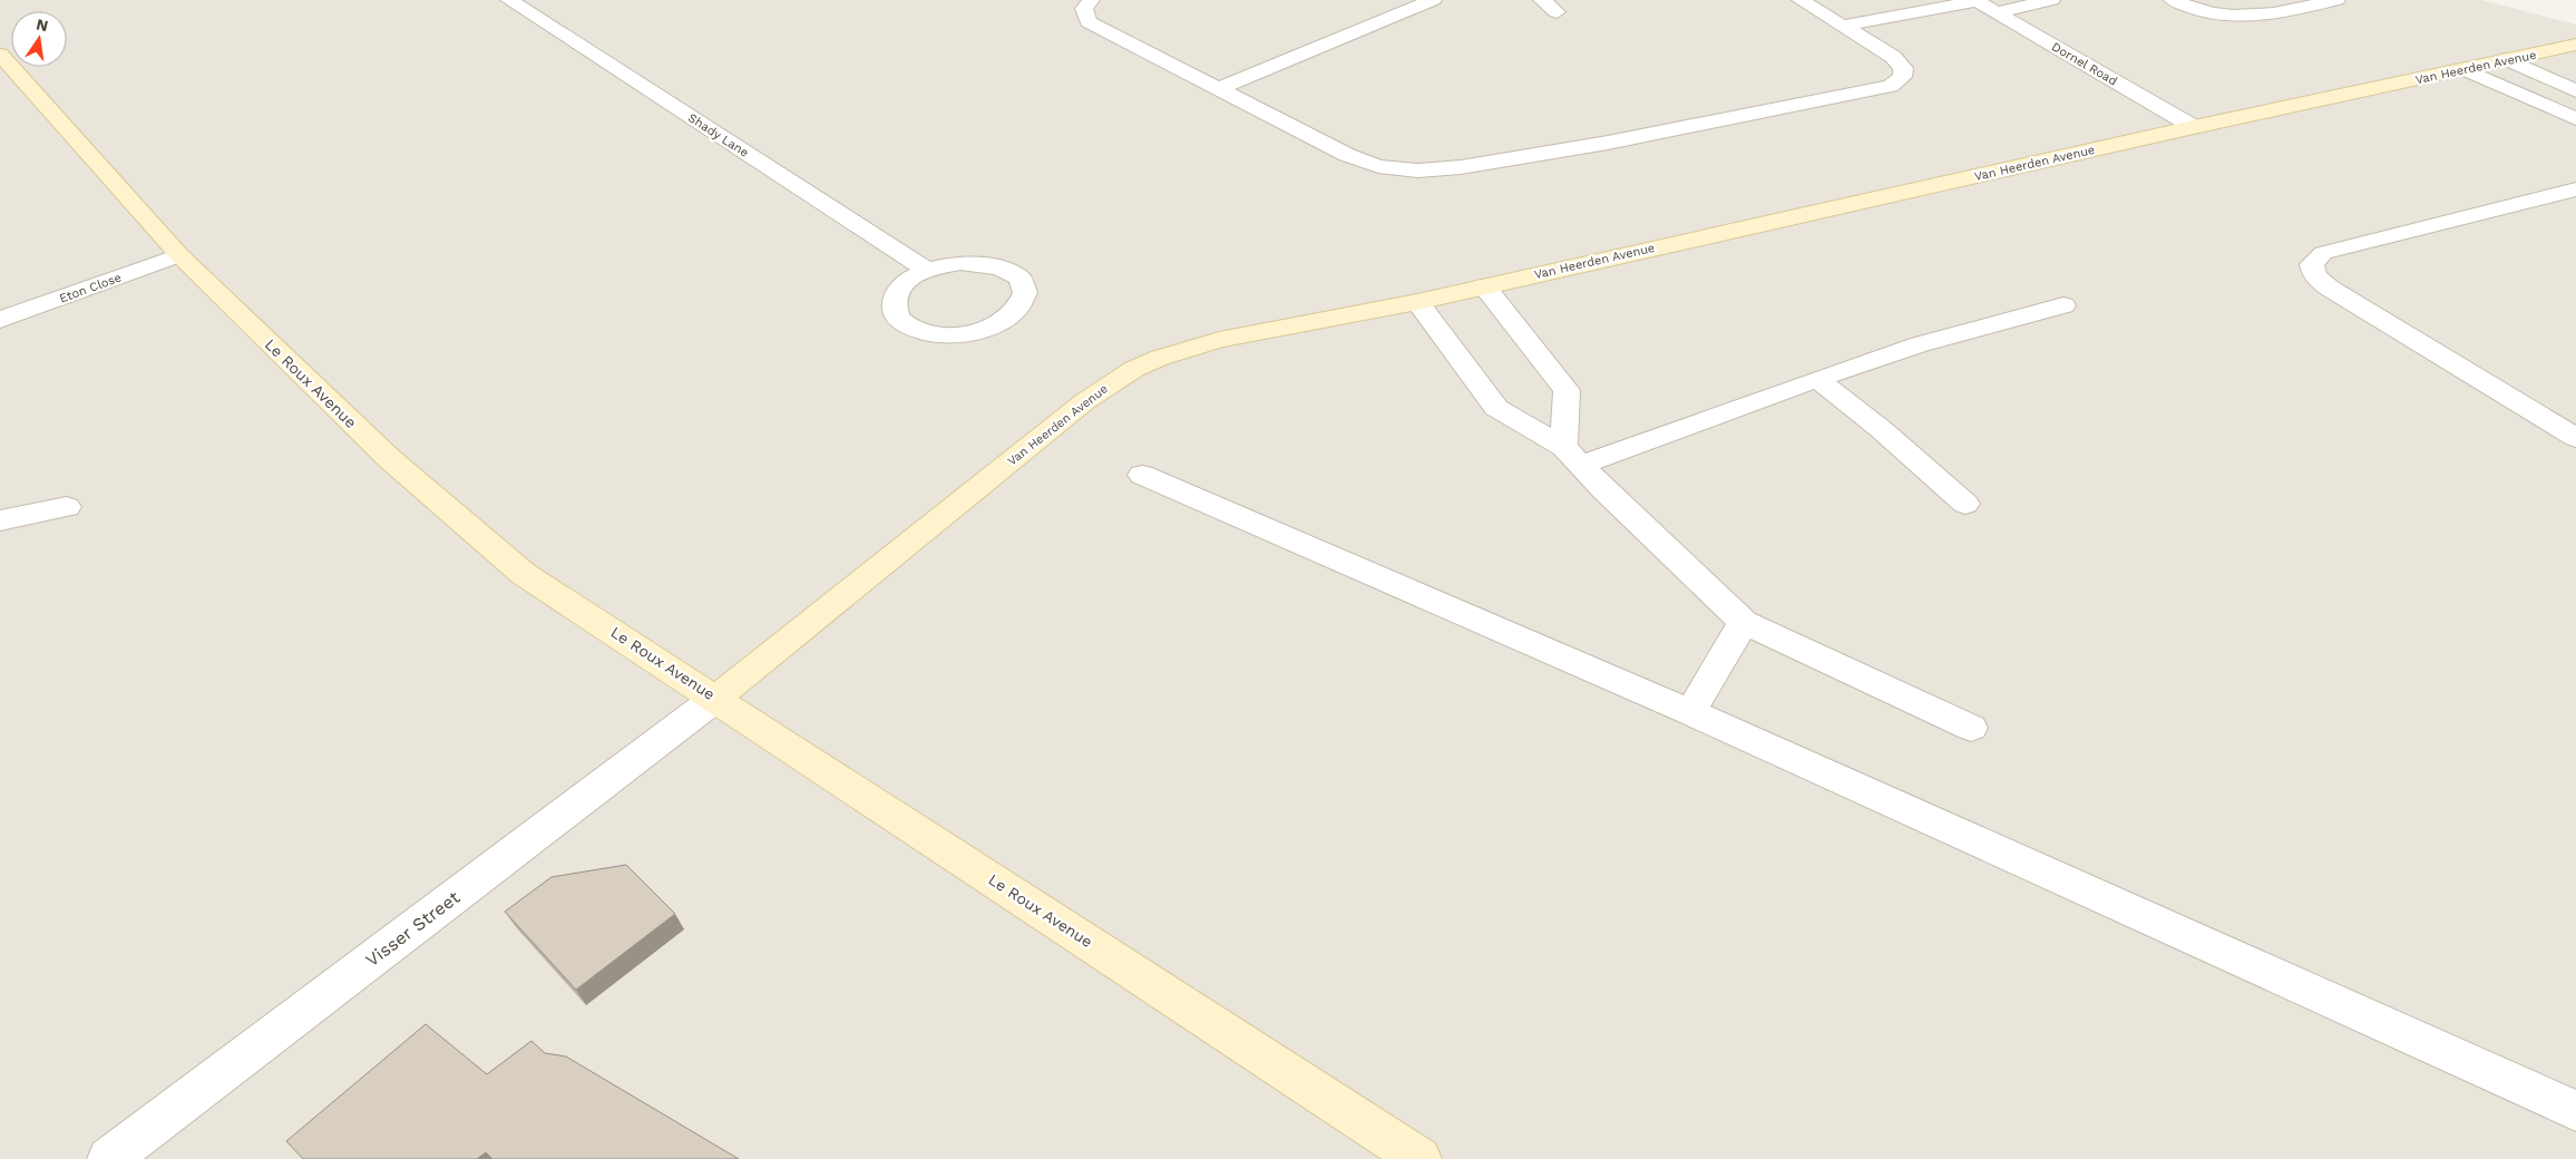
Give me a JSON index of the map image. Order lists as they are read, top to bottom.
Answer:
{
  "streets": {
    "street": [
      "Dornel Road",
      "Van Heerden Avenue",
      "Shady Lane",
      "Eton Close",
      "Le Roux Avenue",
      "Visser Street"
    ]
  },
  "crossings": [
    ["Dornel Road", "Van Heerden Avenue"],
    ["Van Heerden Avenue", "Le Roux Avenue"],
    ["Van Heerden Avenue", "Visser Street"],
    ["Eton Close", "Le Roux Avenue"],
    ["Le Roux Avenue", "Visser Street"]
  ],
  "north": "top"
}
